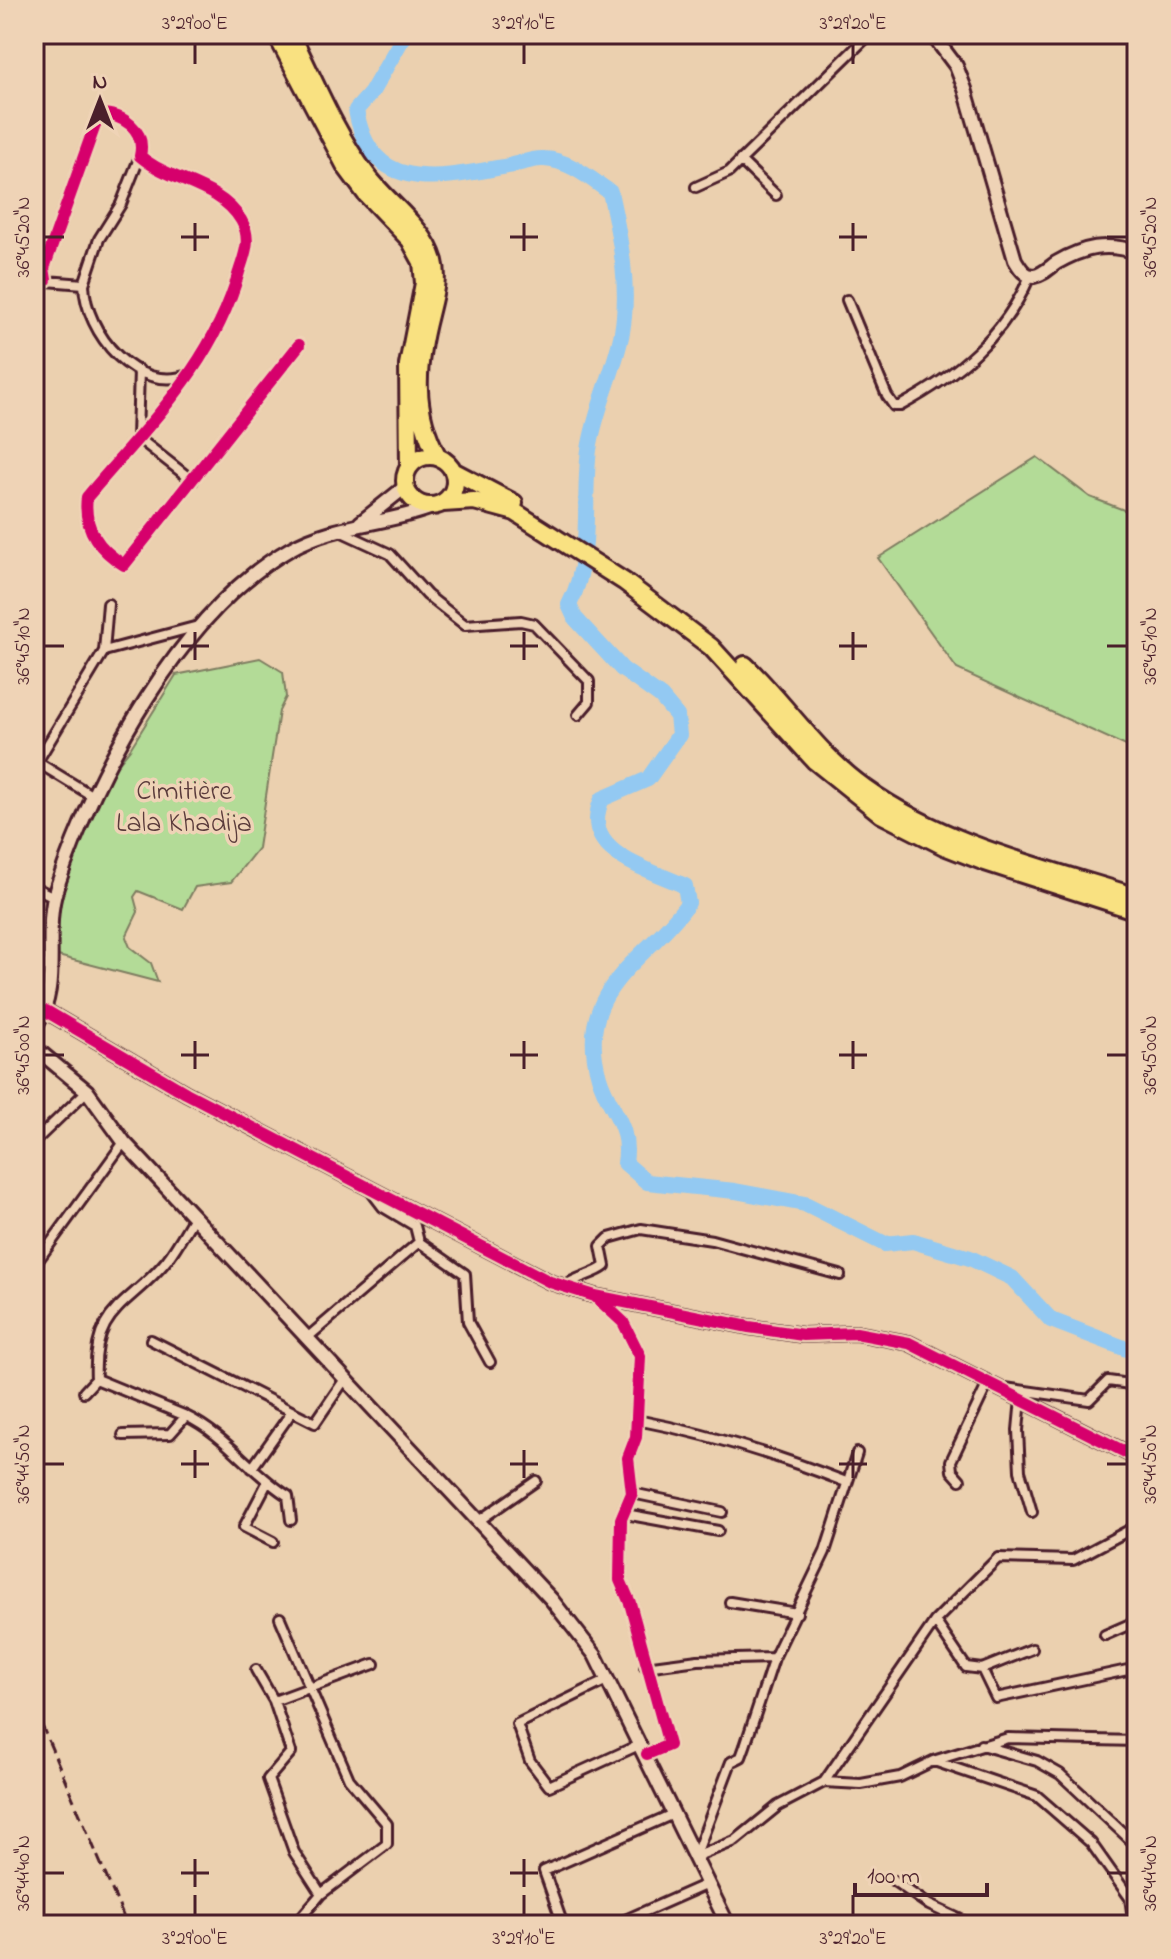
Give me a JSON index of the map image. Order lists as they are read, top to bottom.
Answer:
{
  "parks": ["Cimitière Lala Khadija"],
  "scale_bar": "100 m",
  "north": "top",
  "coordinates": [
    "3°29'00\"E",
    "3°29'10\"E",
    "3°29'20\"E",
    "36°45'20\"N",
    "36°45'10\"N",
    "36°45'00\"N",
    "36°44'50\"N",
    "36°44'40\"N"
  ]
}
